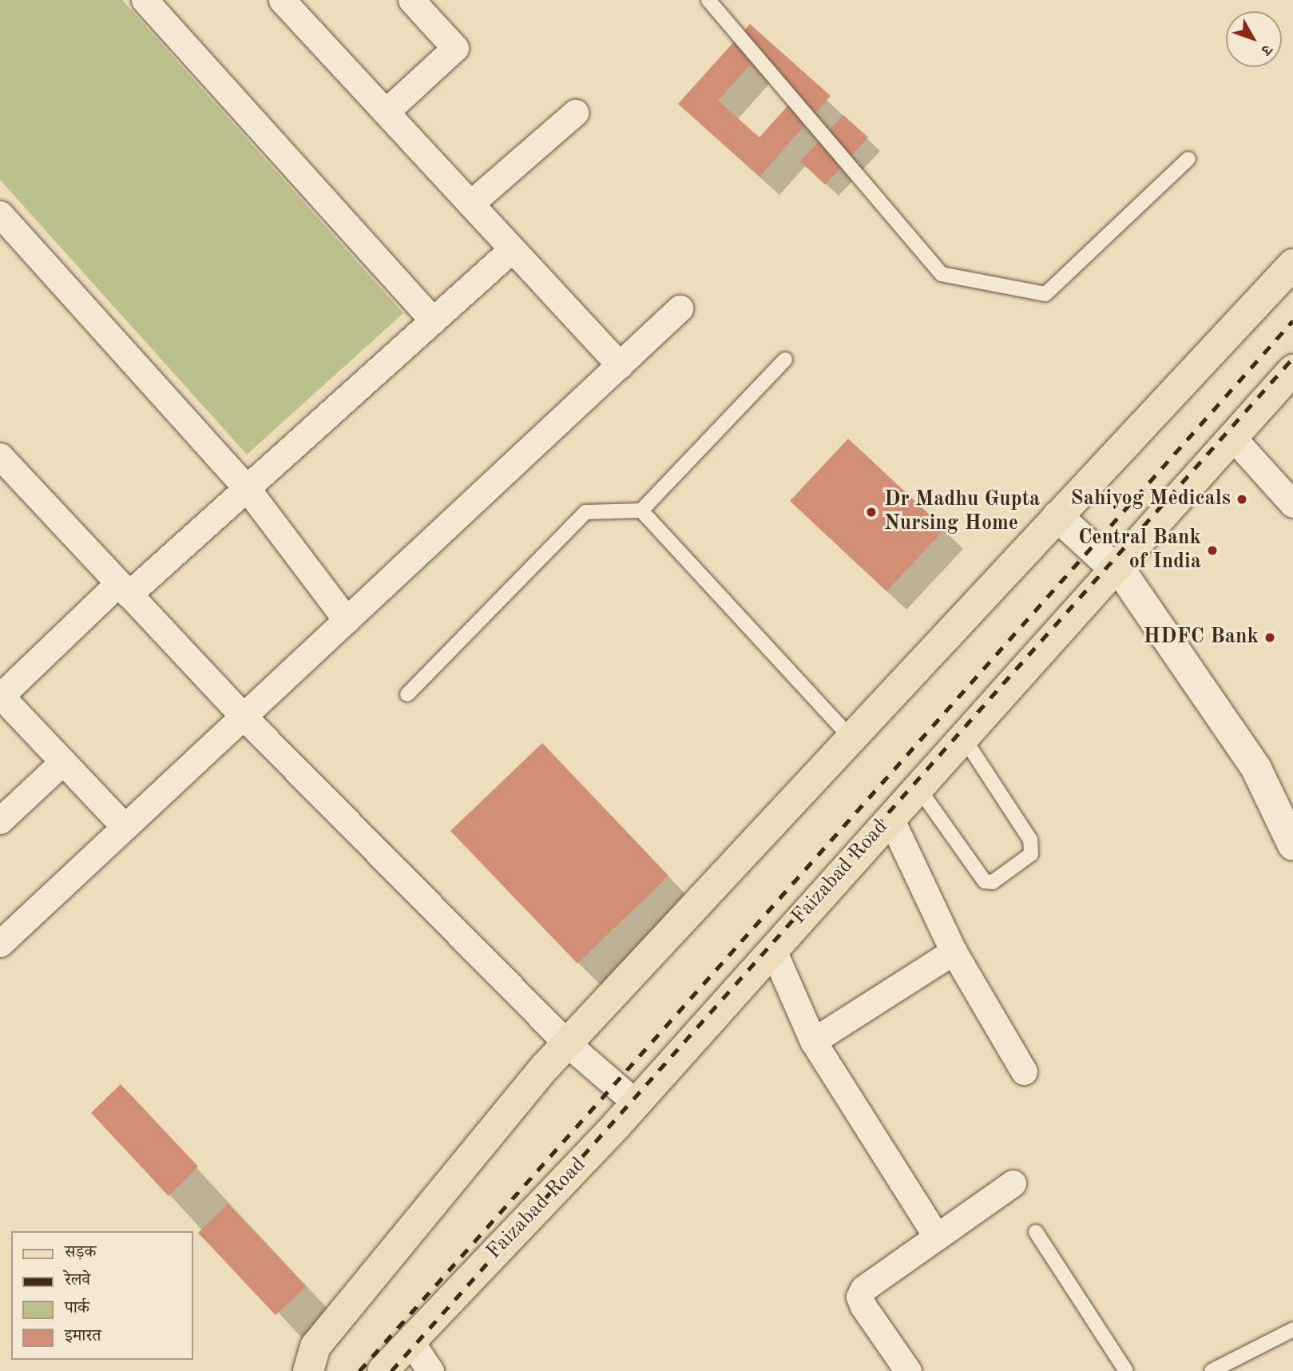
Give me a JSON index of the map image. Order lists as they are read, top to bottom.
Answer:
{
  "streets": {
    "main road": ["Faizabad Road"]
  },
  "places": [
    "Sahiyog Medicals",
    "Dr Madhu Gupta Nursing Home",
    "Central Bank of India",
    "HDFC Bank"
  ],
  "legend": [
    "सड़क",
    "रेलवे",
    "पार्क",
    "इमारत"
  ],
  "north": "bottom right"
}
